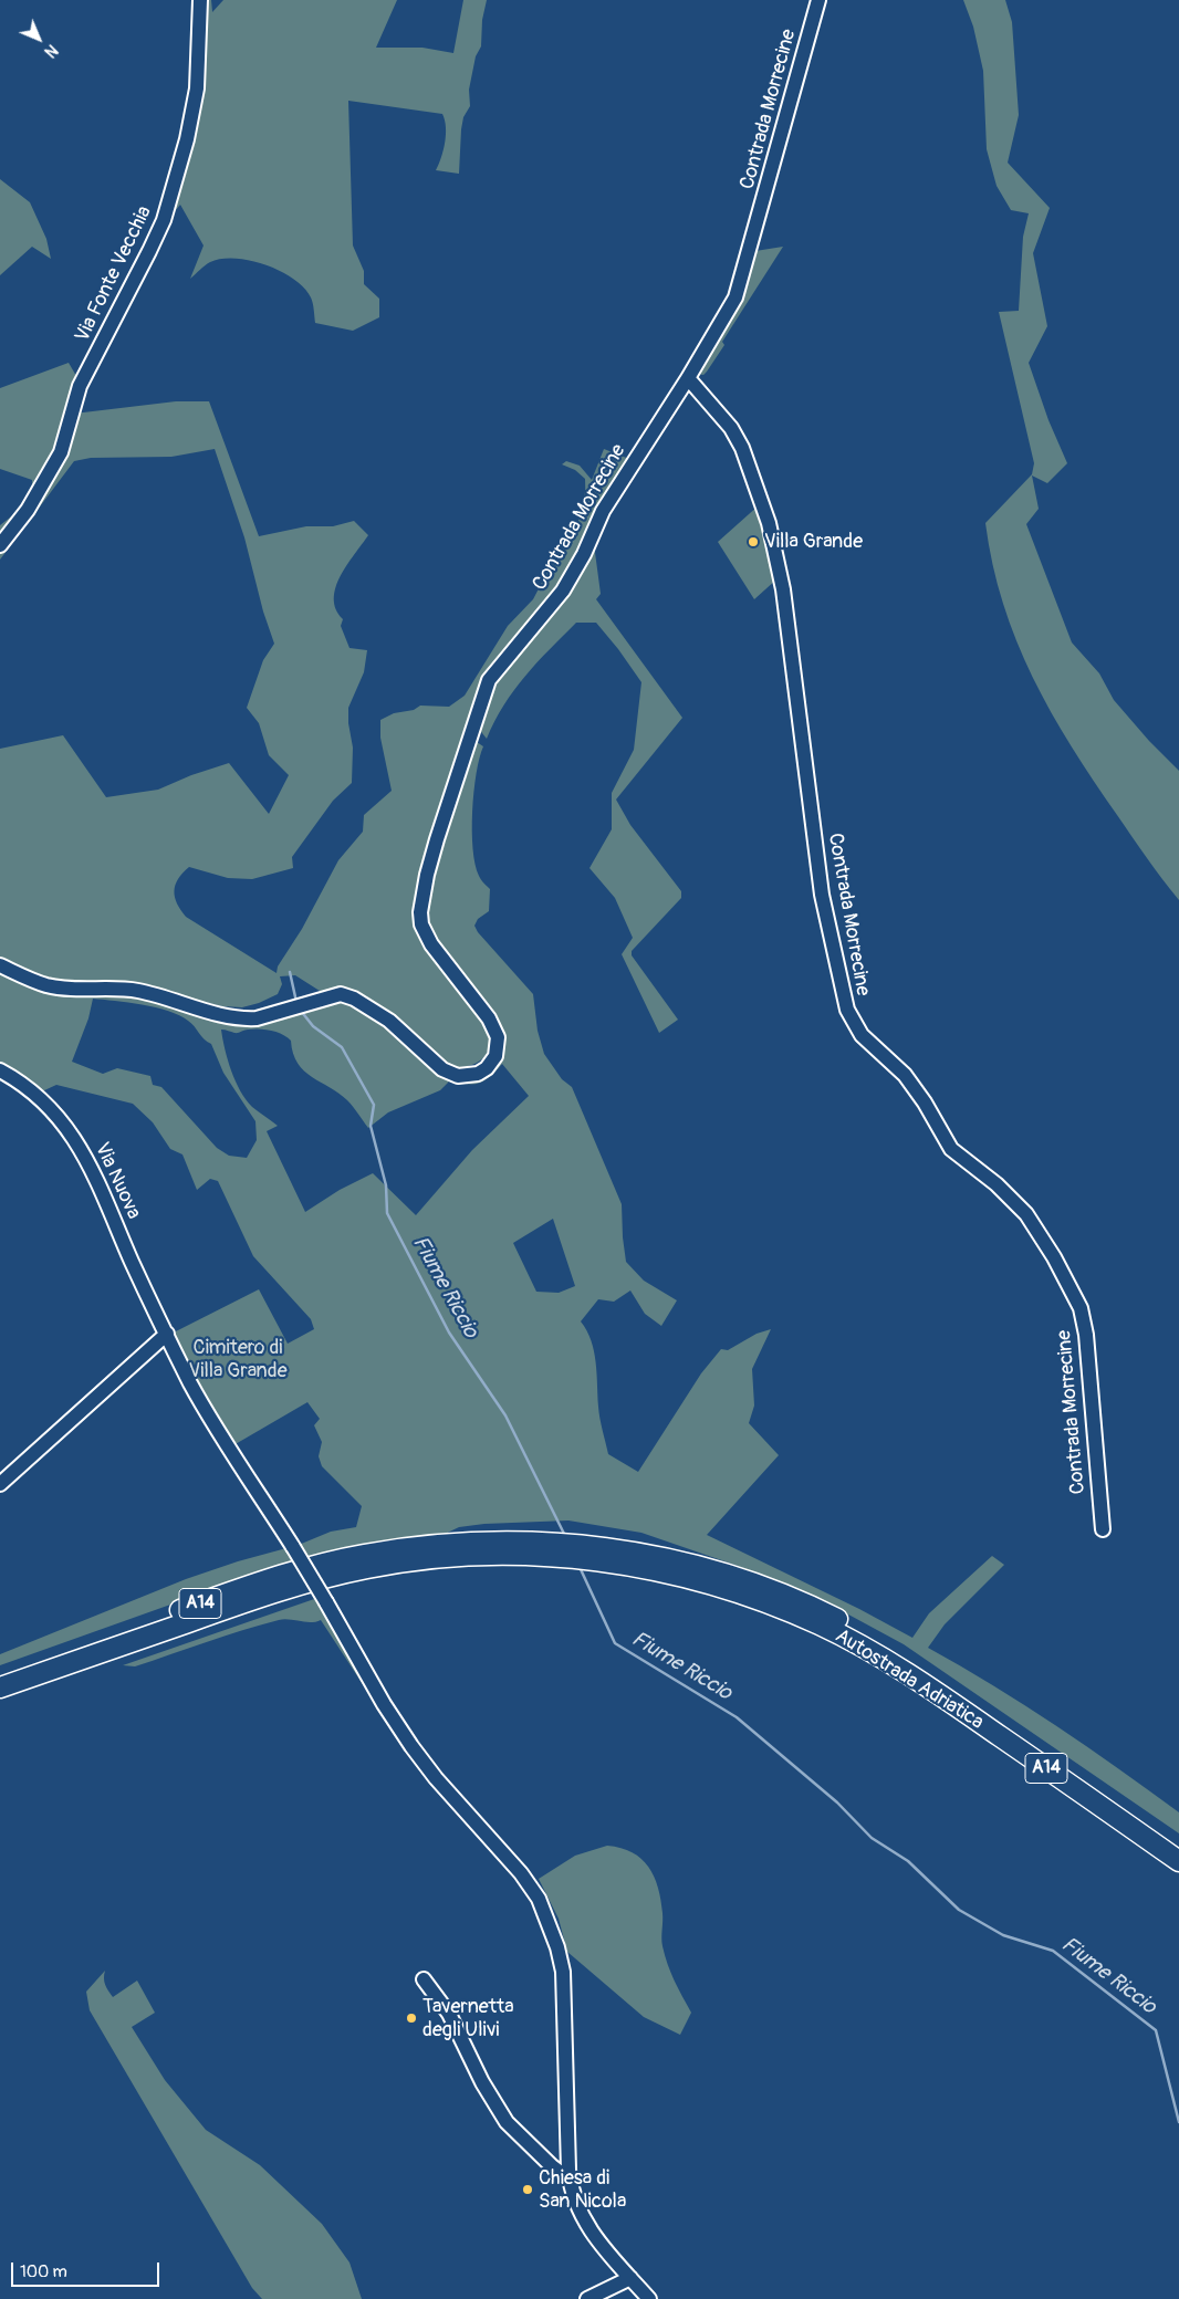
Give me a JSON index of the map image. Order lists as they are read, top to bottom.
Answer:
{
  "streets": {
    "highway": ["A14", "Autostrada Adriatica"],
    "street": ["Contrada Morrecine", "Via Fonte Vecchia", "Via Nuova"]
  },
  "water": ["Fiume Riccio"],
  "parks": ["Cimitero di Villa Grande"],
  "places": ["Villa Grande", "Tavernetta degli Ulivi", "Chiesa di San Nicola"],
  "scale_bar": "100 m",
  "north": "bottom right"
}
